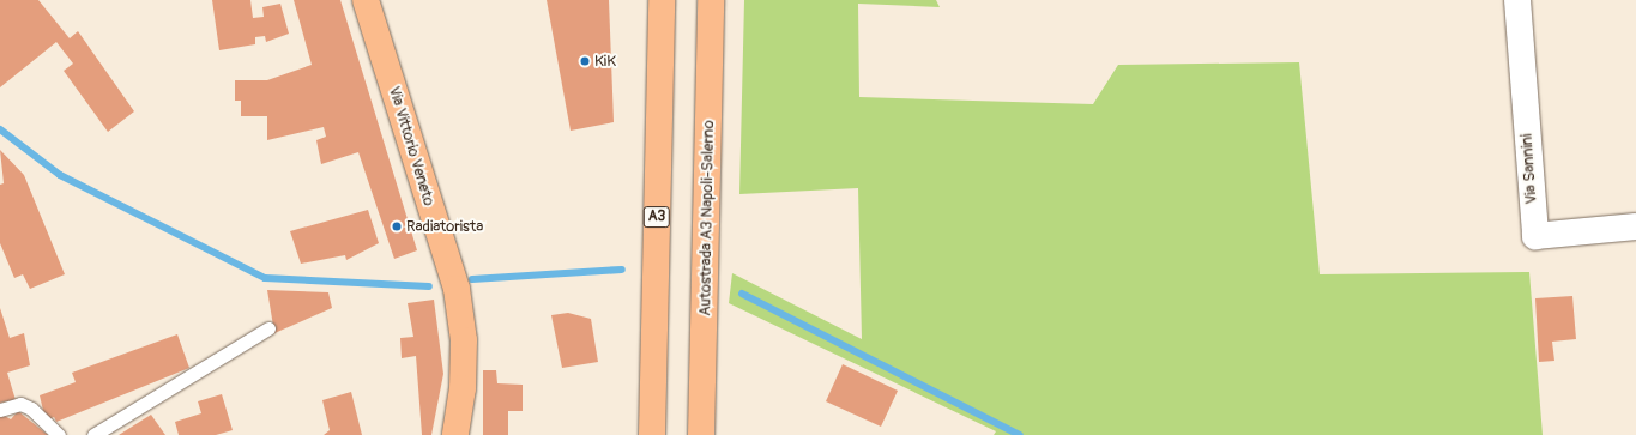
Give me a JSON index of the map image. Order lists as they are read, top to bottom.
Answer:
{
  "streets": {
    "main road": ["Via Vittorio Veneto", "A3", "Autostrada A3 Napoli-Salerno"],
    "street": ["Via Sannini"]
  },
  "places": ["KiK", "Radiatorista"]
}
